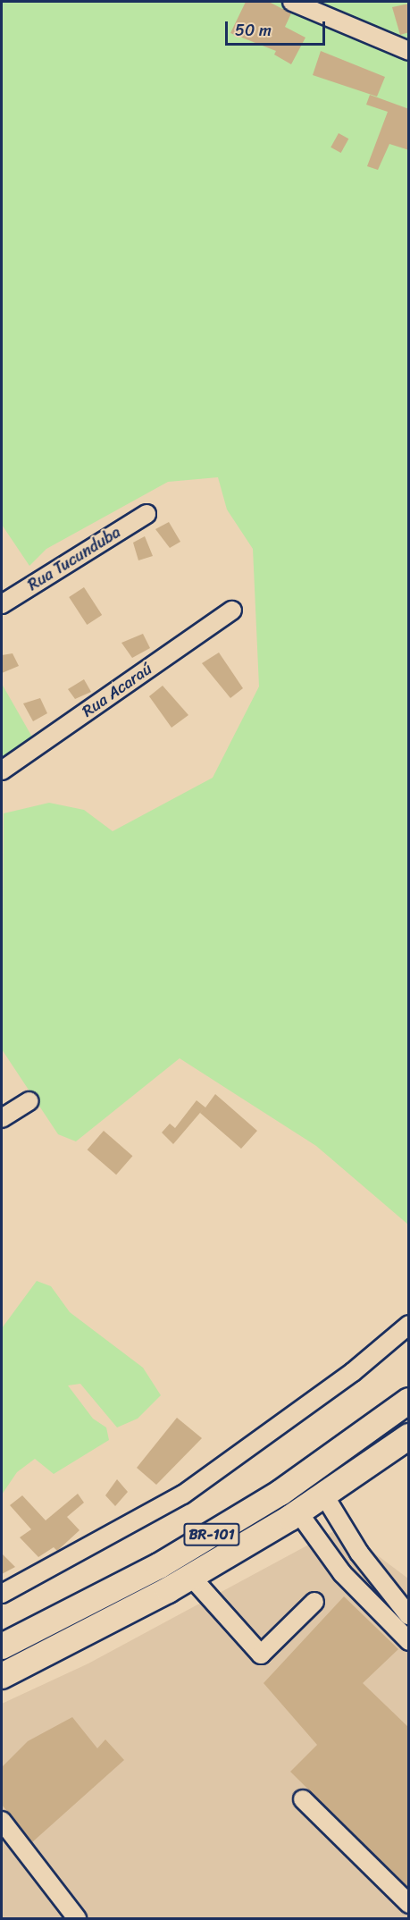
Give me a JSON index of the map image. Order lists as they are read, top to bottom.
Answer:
{
  "streets": {
    "highway": ["BR-101"],
    "street": ["Rua Tucunduba", "Rua Acaraú"]
  },
  "scale_bar": "50 m"
}
